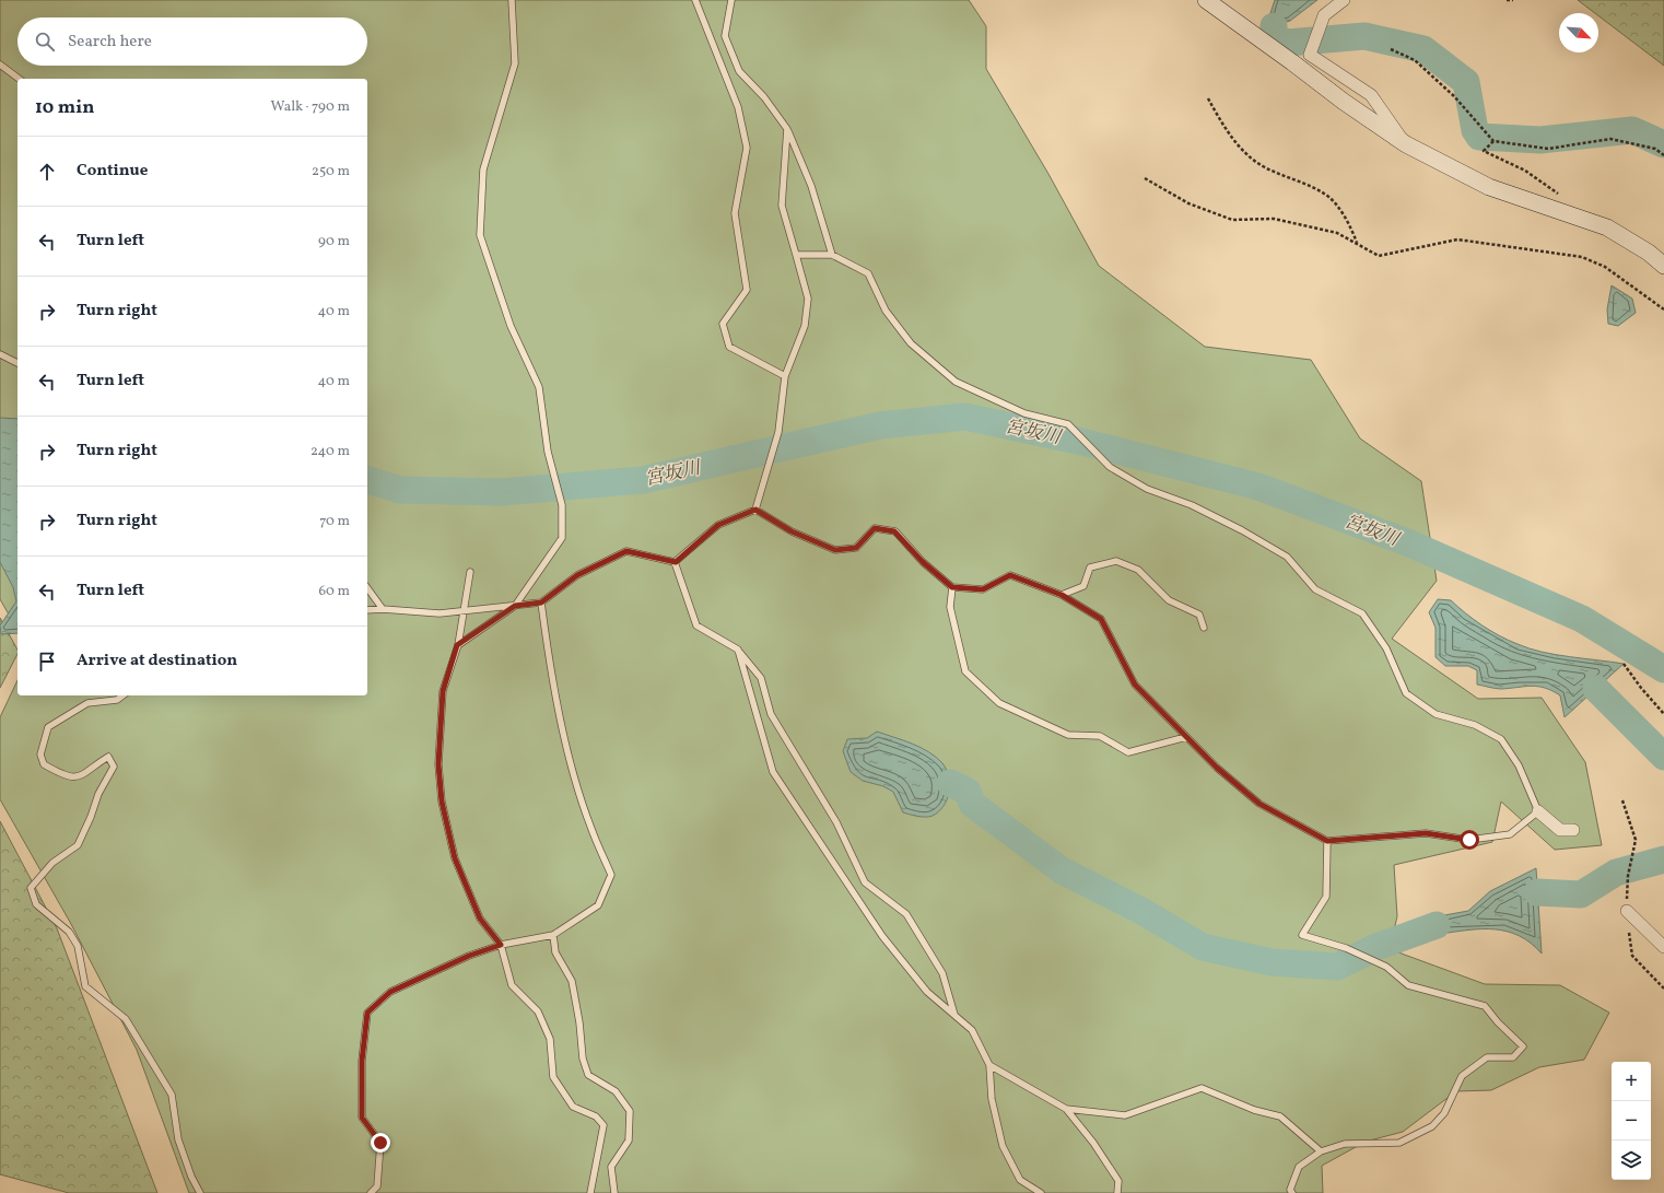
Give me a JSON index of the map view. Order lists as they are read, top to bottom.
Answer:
{
  "water": ["宮坂川"],
  "north": "bottom right",
  "page": {
    "search": "Search here",
    "heading": ["10 min", "Walk · 790 m"],
    "list": [
      ["Continue", "250 m"],
      ["Turn left", "90 m"],
      ["Turn right", "40 m"],
      ["Turn left", "40 m"],
      ["Turn right", "240 m"],
      ["Turn right", "70 m"],
      ["Turn left", "60 m"],
      "Arrive at destination"
    ],
    "map_buttons": ["+", "−"]
  }
}
